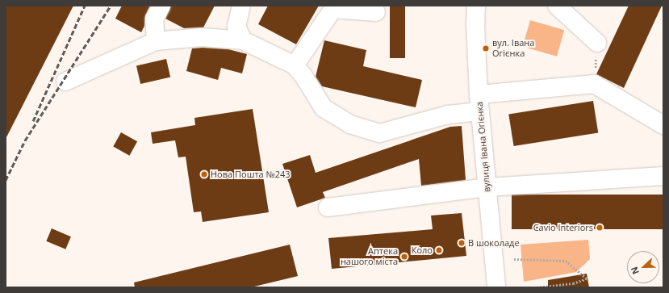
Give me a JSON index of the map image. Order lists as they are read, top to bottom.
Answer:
{
  "streets": {
    "street": ["вулиця Івана Огієнка"]
  },
  "places": [
    "вул. Івана Огієнка",
    "Нова Пошта №243",
    "Cavio Interiors",
    "В шоколаде",
    "Коло",
    "Аптека нашого міста"
  ],
  "north": "left"
}
